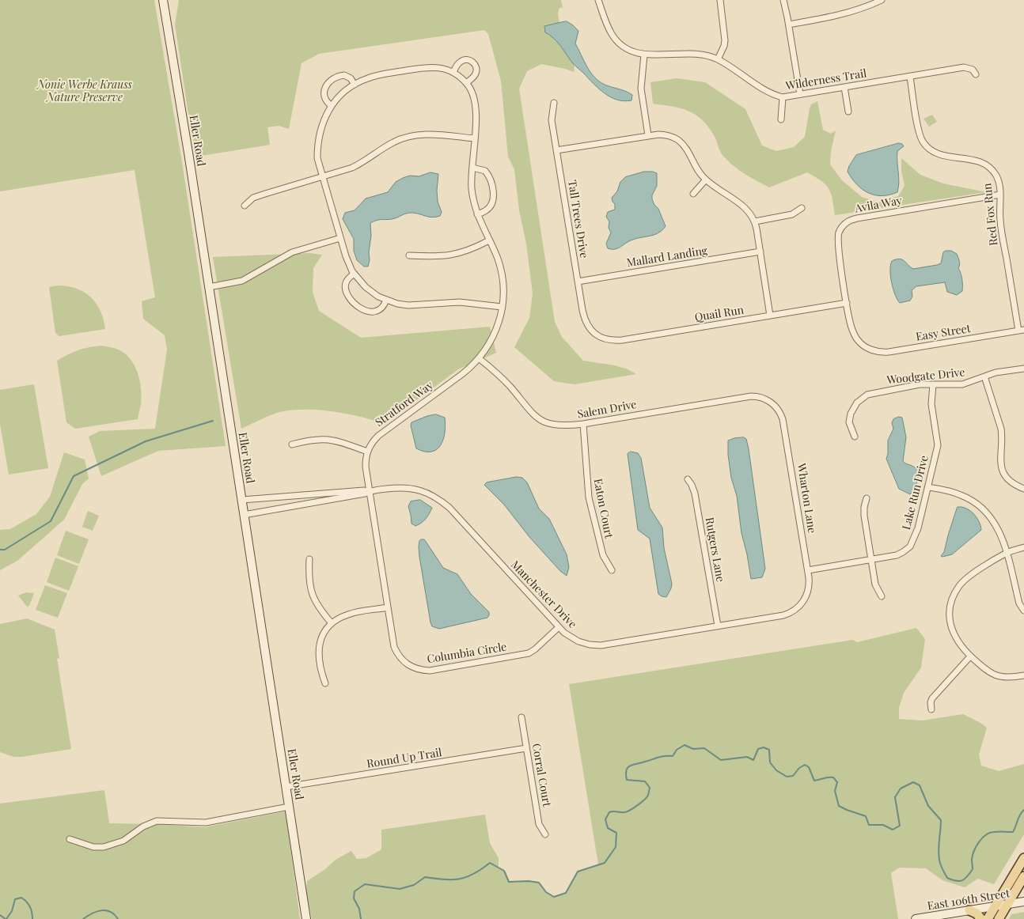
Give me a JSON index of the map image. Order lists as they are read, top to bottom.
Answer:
{
  "streets": {
    "street": [
      "Wilderness Trail",
      "Eller Road",
      "Avila Way",
      "Red Fox Run",
      "Tall Trees Drive",
      "Mallard Landing",
      "Quail Run",
      "Easy Street",
      "Woodgate Drive",
      "Stratford Way",
      "Salem Drive",
      "Lake Run Drive",
      "Wharton Lane",
      "Eaton Court",
      "Rutgers Lane",
      "Manchester Drive",
      "Columbia Circle",
      "Round Up Trail",
      "Corral Court",
      "East 106th Street"
    ]
  },
  "crossings": [
    ["Wilderness Trail", "Red Fox Run"],
    ["Eller Road", "Manchester Drive"],
    ["Eller Road", "Round Up Trail"],
    ["Avila Way", "Red Fox Run"],
    ["Avila Way", "Quail Run"],
    ["Avila Way", "Easy Street"],
    ["Red Fox Run", "Easy Street"],
    ["Tall Trees Drive", "Mallard Landing"],
    ["Tall Trees Drive", "Quail Run"],
    ["Woodgate Drive", "Lake Run Drive"],
    ["Stratford Way", "Salem Drive"],
    ["Salem Drive", "Wharton Lane"],
    ["Salem Drive", "Eaton Court"],
    ["Lake Run Drive", "Wharton Lane"],
    ["Wharton Lane", "Manchester Drive"],
    ["Rutgers Lane", "Manchester Drive"],
    ["Manchester Drive", "Columbia Circle"],
    ["Round Up Trail", "Corral Court"]
  ],
  "parks": ["Nonie Werbe Krauss Nature Preserve"]
}
